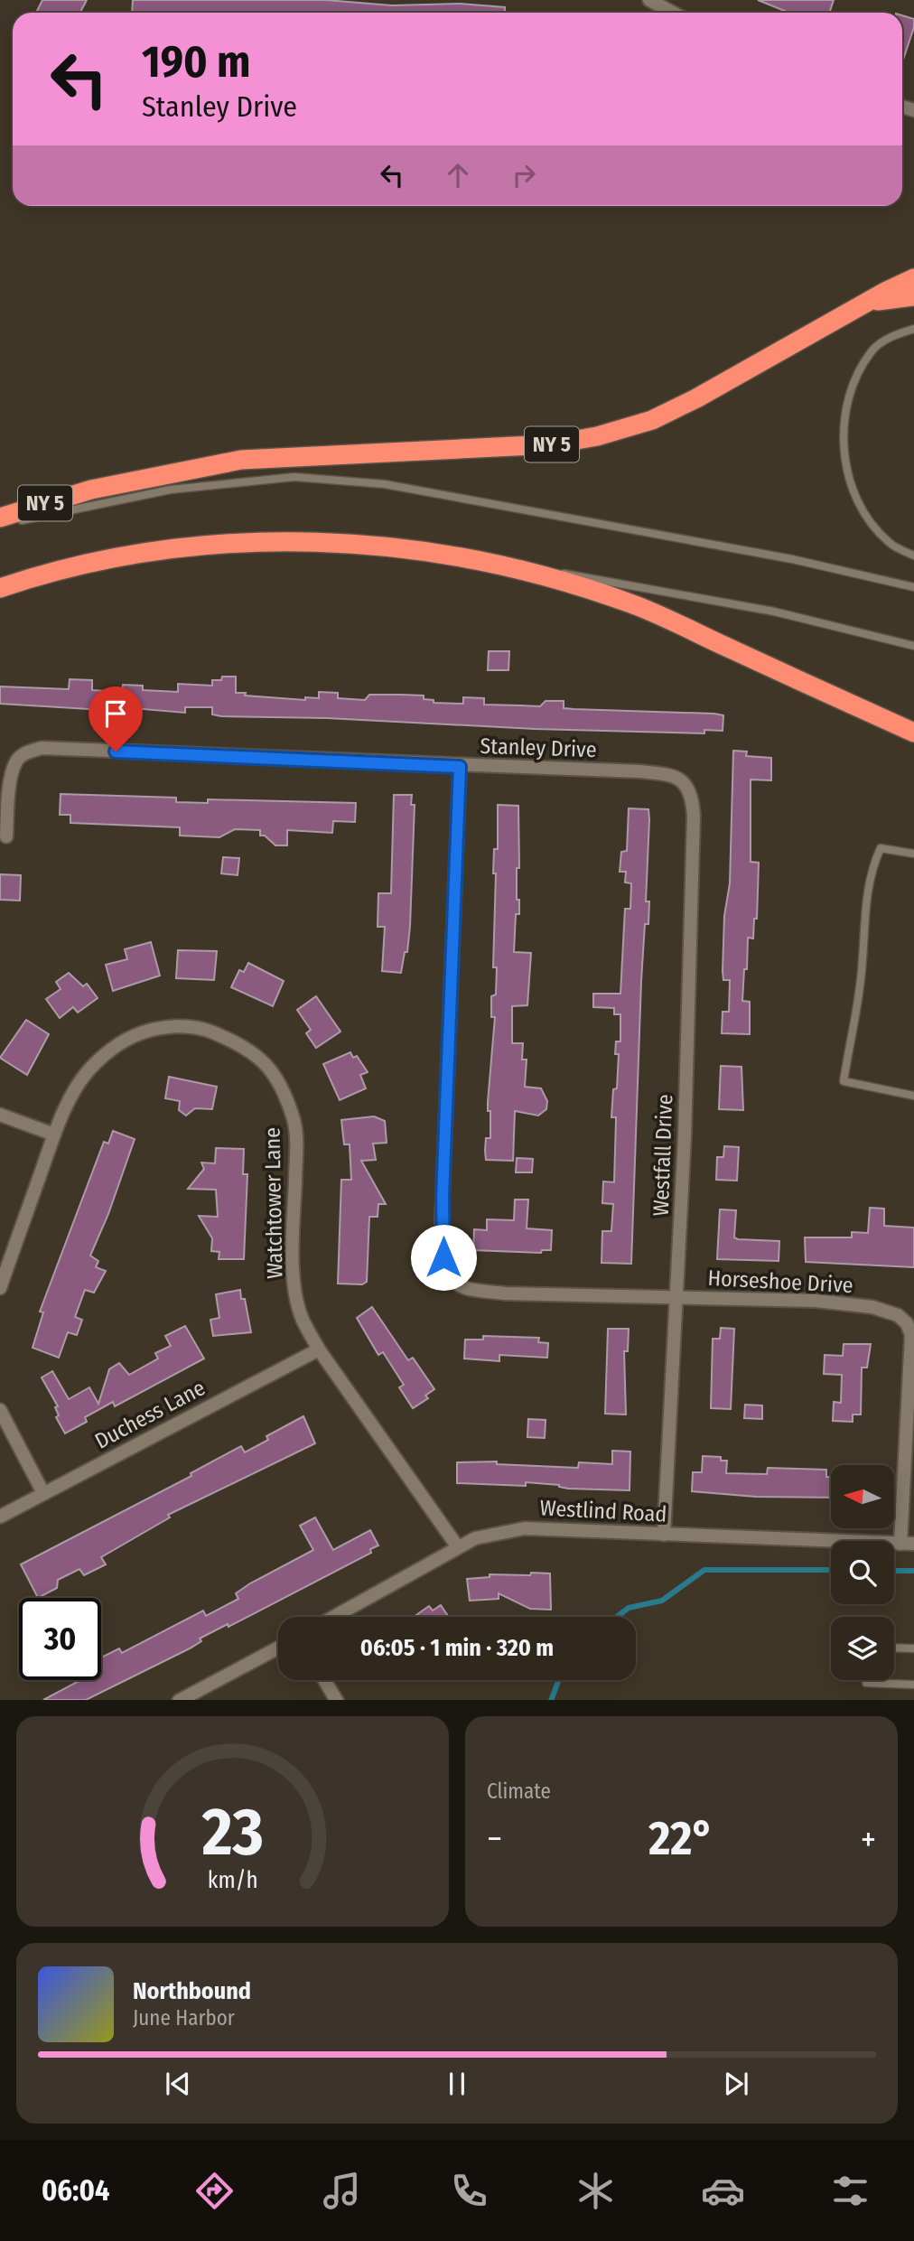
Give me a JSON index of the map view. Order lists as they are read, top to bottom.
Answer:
{
  "streets": {
    "highway": ["NY 5"],
    "street": [
      "Stanley Drive",
      "Westfall Drive",
      "Watchtower Lane",
      "Horseshoe Drive",
      "Duchess Lane",
      "Westlind Road"
    ]
  },
  "crossings": [
    ["Stanley Drive", "Westfall Drive"],
    ["Stanley Drive", "Horseshoe Drive"],
    ["Westfall Drive", "Horseshoe Drive"],
    ["Westfall Drive", "Westlind Road"],
    ["Watchtower Lane", "Duchess Lane"],
    ["Watchtower Lane", "Westlind Road"],
    ["Horseshoe Drive", "Westlind Road"]
  ],
  "north": "left",
  "page": {
    "turn": ["190 m", "Stanley Drive"],
    "limit": "30",
    "trip": "06:05 · 1 min · 320 m",
    "tile": "Climate",
    "heat": ["−", "22°", "+"],
    "song": ["Northbound", "June Harbor"],
    "tabs": "06:04",
    "gauge": ["23", "km/h"]
  }
}
